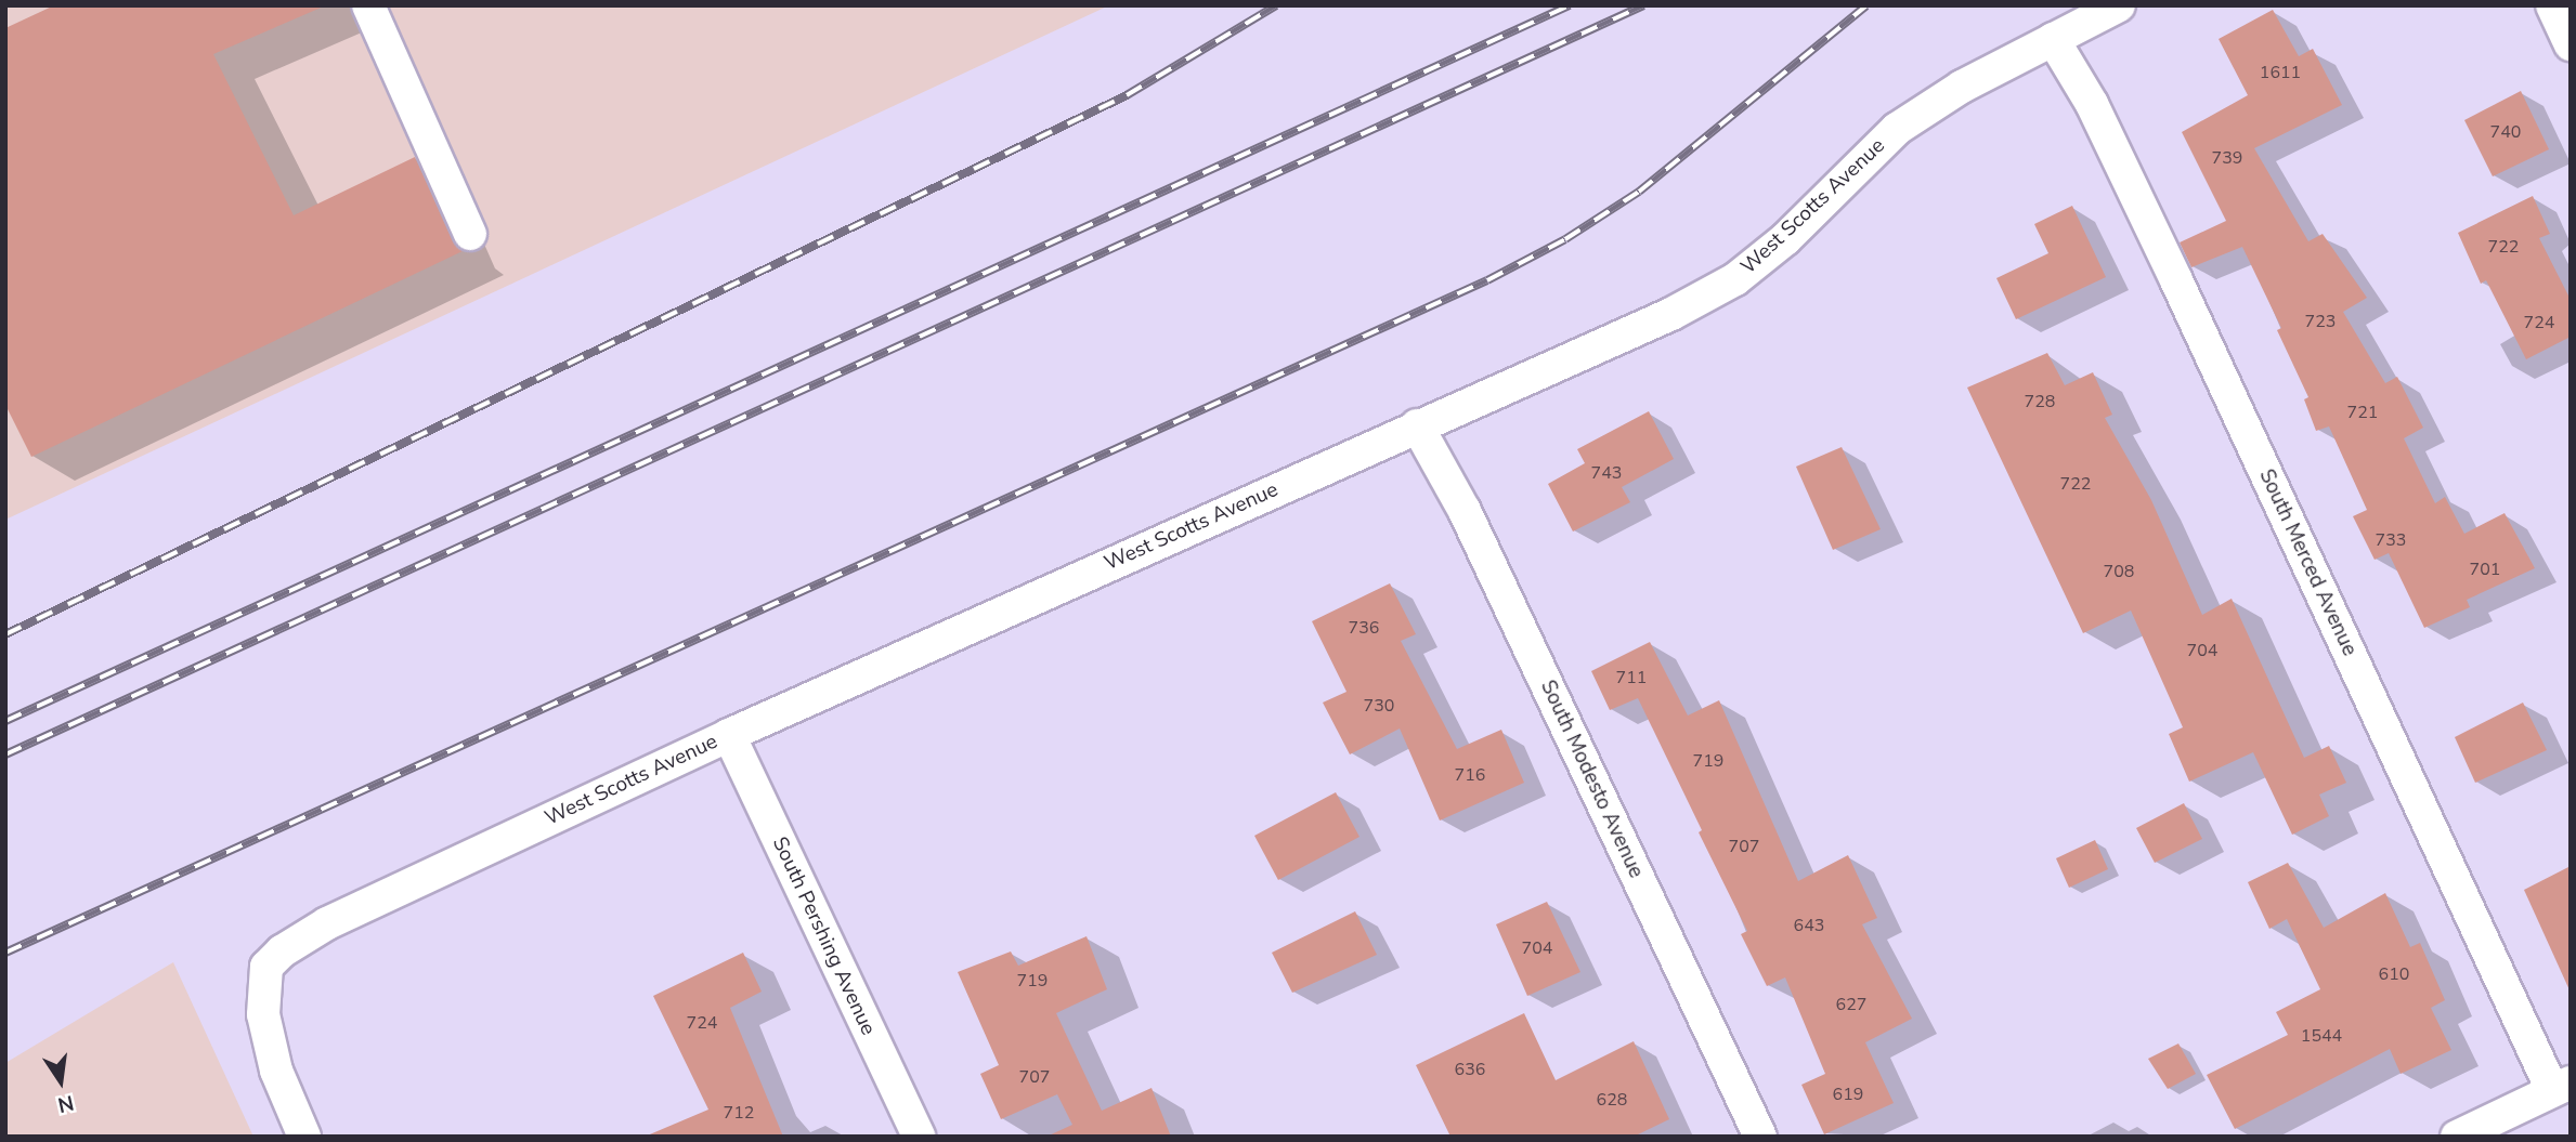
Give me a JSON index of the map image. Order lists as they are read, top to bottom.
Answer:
{
  "streets": {
    "street": [
      "West Scotts Avenue",
      "South Merced Avenue",
      "South Modesto Avenue",
      "South Pershing Avenue"
    ]
  },
  "crossings": [
    ["West Scotts Avenue", "South Merced Avenue"],
    ["West Scotts Avenue", "South Modesto Avenue"],
    ["West Scotts Avenue", "South Pershing Avenue"]
  ],
  "house_numbers": [
    "1611",
    "740",
    "739",
    "722",
    "723",
    "724",
    "728",
    "721",
    "743",
    "722",
    "733",
    "701",
    "708",
    "736",
    "704",
    "711",
    "730",
    "719",
    "716",
    "707",
    "643",
    "704",
    "610",
    "719",
    "627",
    "724",
    "1544",
    "636",
    "707",
    "619",
    "628",
    "712"
  ],
  "north": "bottom"
}
